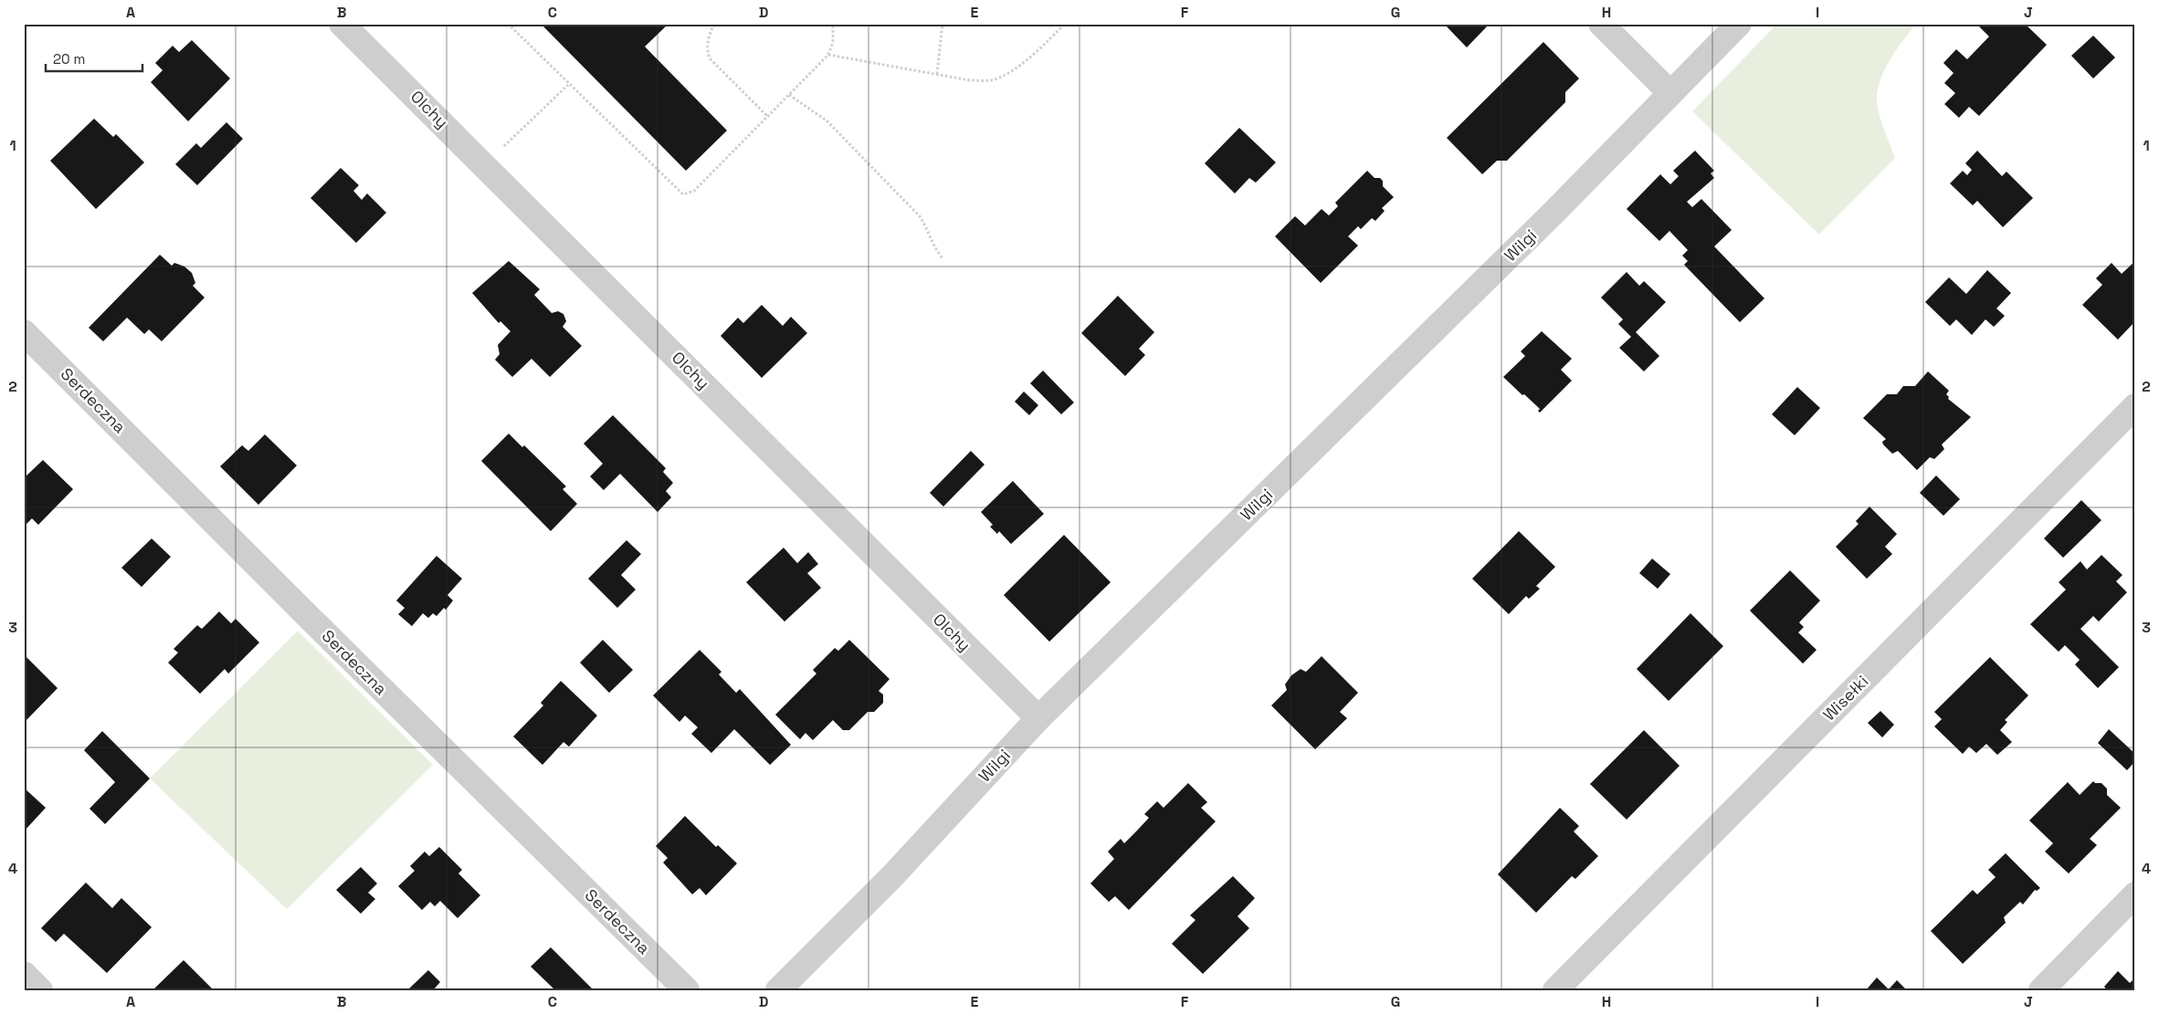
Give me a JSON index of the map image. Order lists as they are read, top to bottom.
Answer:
{
  "streets": {
    "street": [
      "Olchy",
      "Wilgi",
      "Serdeczna",
      "Wisełki"
    ]
  },
  "crossings": [
    ["Olchy", "Wilgi"]
  ],
  "scale_bar": "20 m",
  "grid": {
    "columns": [
      "A",
      "B",
      "C",
      "D",
      "E",
      "F",
      "G",
      "H",
      "I",
      "J"
    ],
    "rows": [
      "1",
      "2",
      "3",
      "4"
    ]
  }
}
